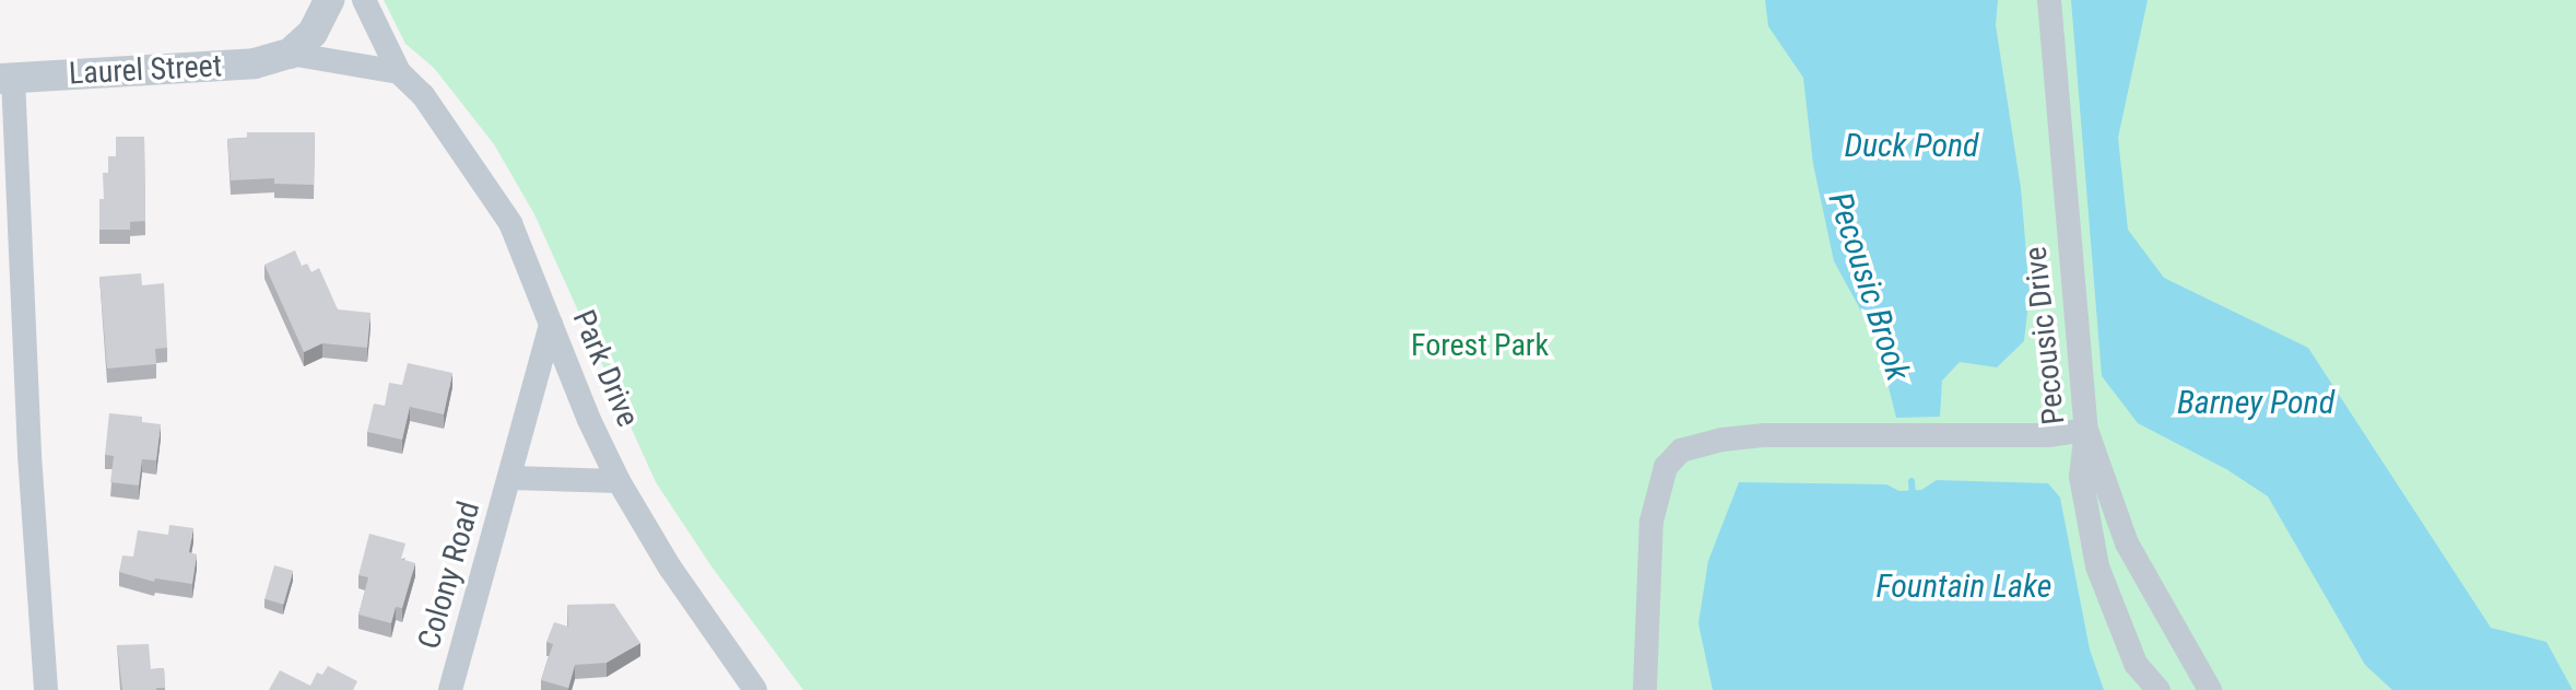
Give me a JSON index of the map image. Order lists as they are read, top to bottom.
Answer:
{
  "streets": {
    "street": [
      "Laurel Street",
      "Pecousic Drive",
      "Park Drive",
      "Colony Road"
    ]
  },
  "crossings": [
    ["Park Drive", "Colony Road"]
  ],
  "water": [
    "Duck Pond",
    "Pecousic Brook",
    "Barney Pond",
    "Fountain Lake"
  ],
  "parks": ["Forest Park"]
}
